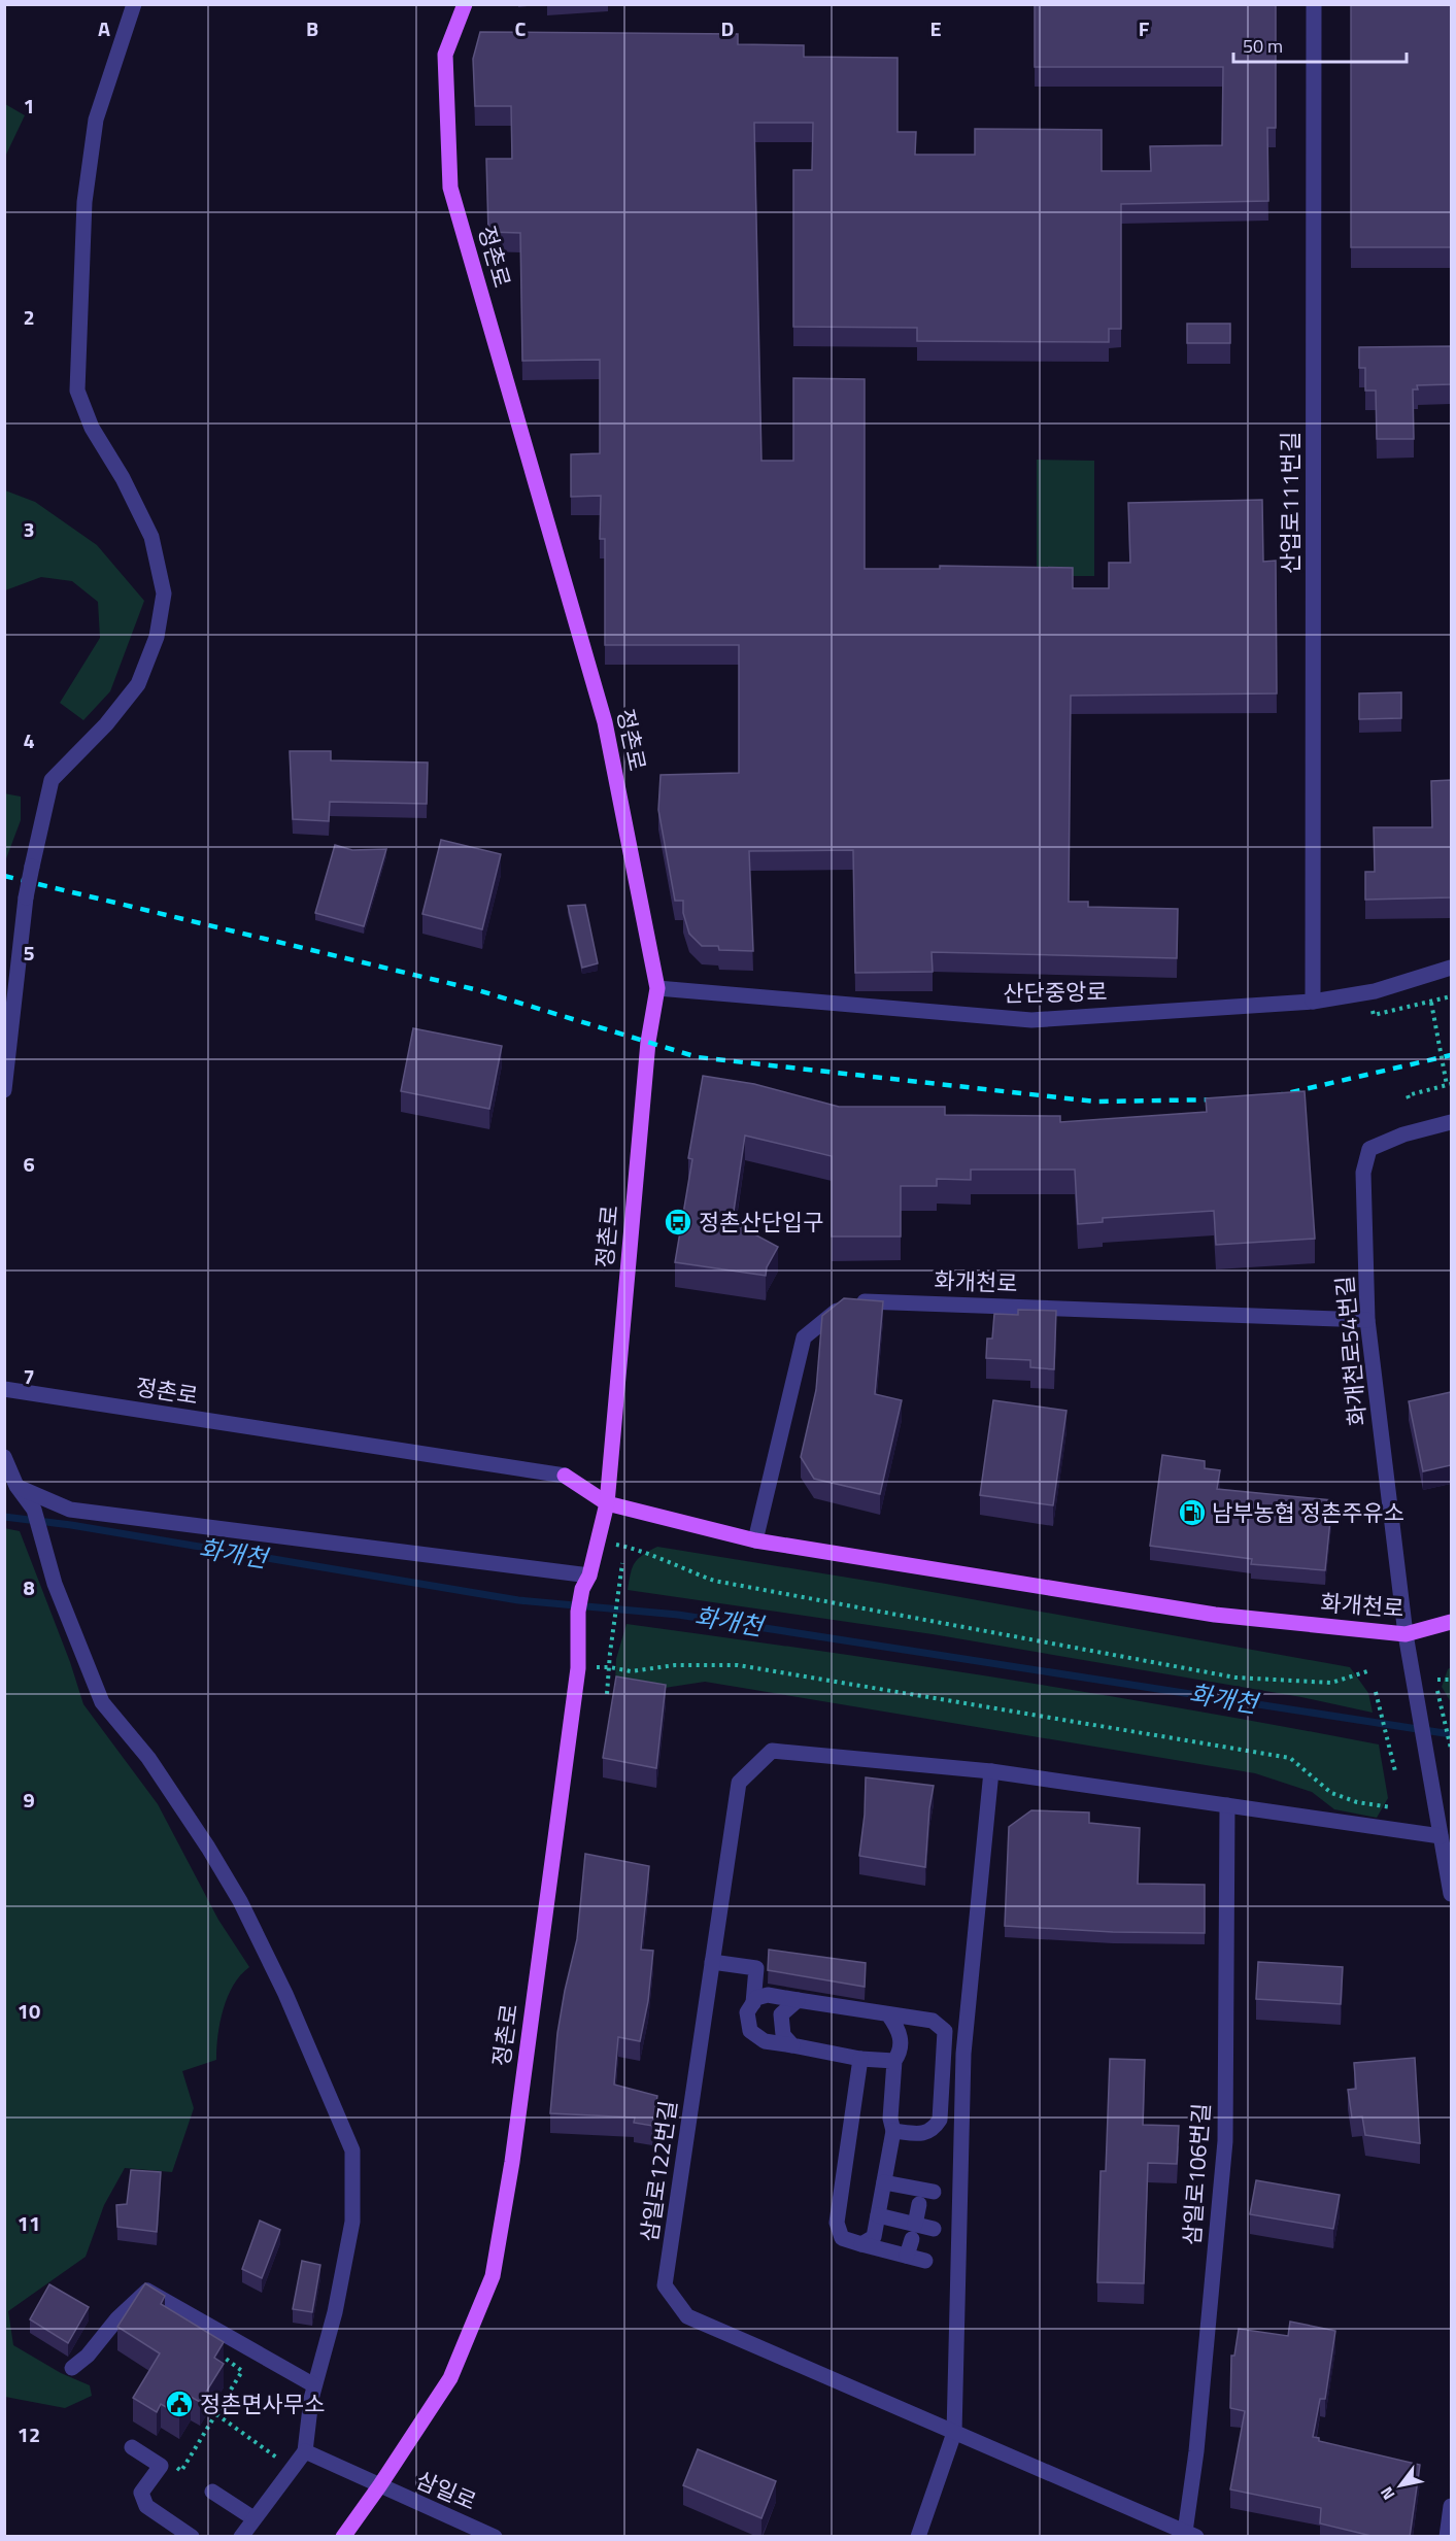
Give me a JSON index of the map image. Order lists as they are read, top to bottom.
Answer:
{
  "streets": {
    "main road": ["정촌로", "화개천로"],
    "street": [
      "산업로111번길",
      "산단중앙로",
      "화개천로54번길",
      "삼일로122번길",
      "삼일로106번길",
      "삼일로"
    ]
  },
  "crossings": [
    ["정촌로", "산단중앙로"],
    ["정촌로", "화개천로"],
    ["정촌로", "삼일로"],
    ["산업로111번길", "산단중앙로"],
    ["화개천로", "화개천로54번길"],
    ["삼일로122번길", "삼일로106번길"]
  ],
  "water": ["화개천"],
  "places": {
    "bus stop": ["정촌산단입구"],
    "fuel station": ["남부농협 정촌주유소"],
    "public building": ["정촌면사무소"]
  },
  "scale_bar": "50 m",
  "north": "bottom left",
  "grid": {
    "columns": [
      "A",
      "B",
      "C",
      "D",
      "E",
      "F"
    ],
    "rows": [
      "1",
      "2",
      "3",
      "4",
      "5",
      "6",
      "7",
      "8",
      "9",
      "10",
      "11",
      "12"
    ]
  }
}
